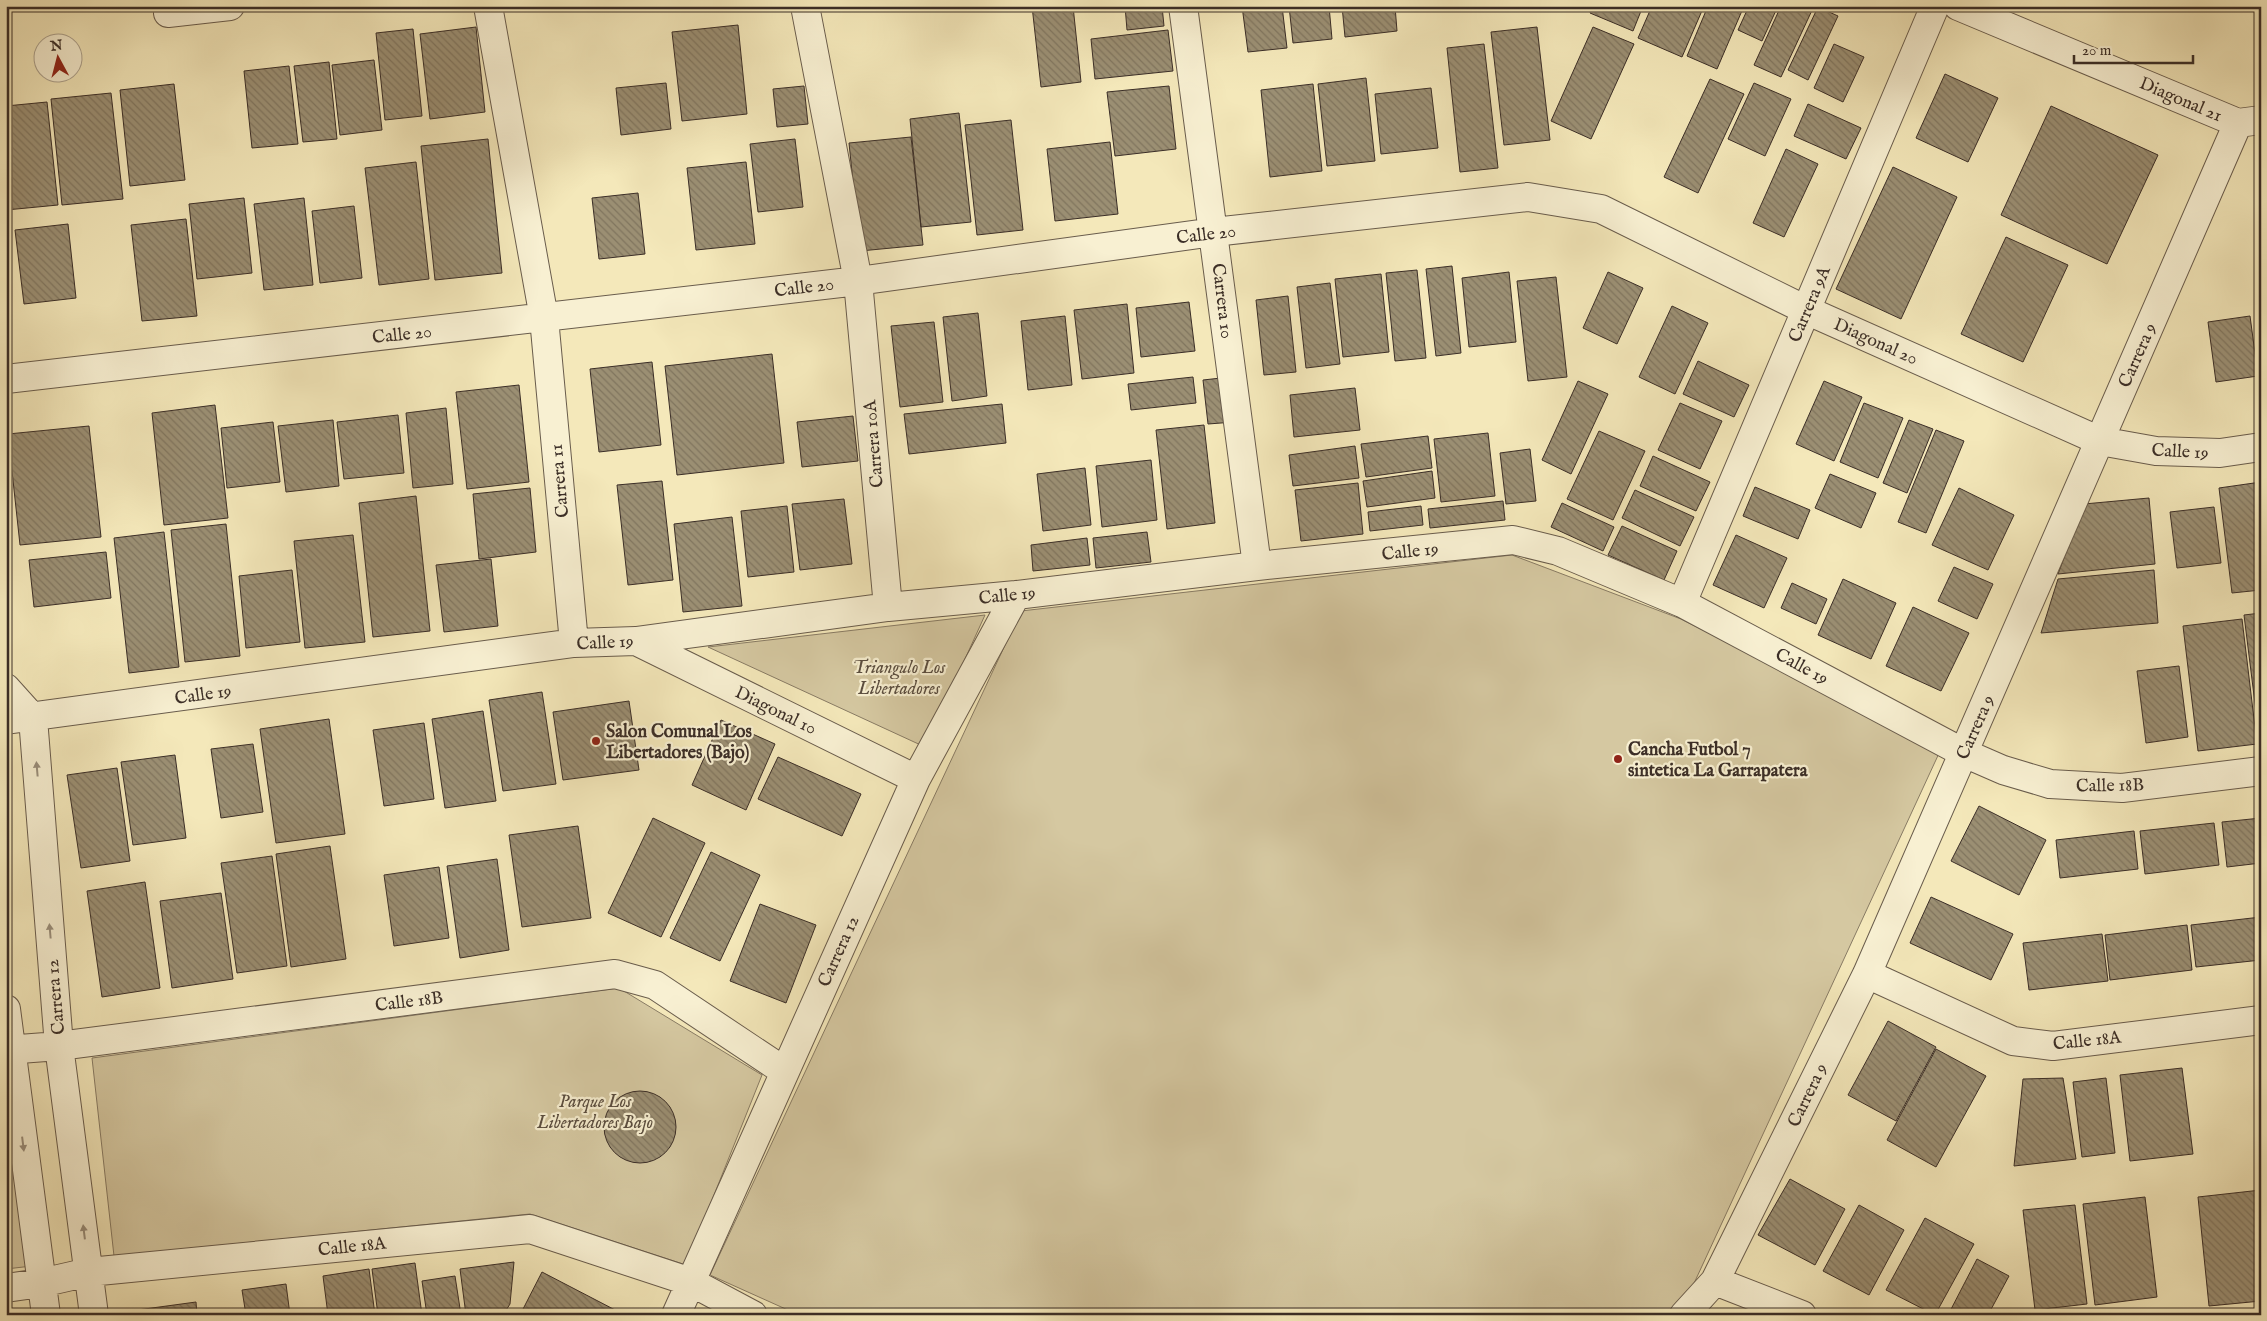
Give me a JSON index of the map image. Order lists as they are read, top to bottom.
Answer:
{
  "streets": {
    "street": [
      "Diagonal 21",
      "Calle 20",
      "Carrera 10",
      "Carrera 9A",
      "Diagonal 20",
      "Carrera 9",
      "Carrera 10A",
      "Calle 19",
      "Carrera 11",
      "Diagonal 10",
      "Calle 18B",
      "Carrera 12",
      "Calle 18A"
    ]
  },
  "crossings": [
    ["Diagonal 21", "Carrera 9"],
    ["Calle 20", "Carrera 10"],
    ["Calle 20", "Diagonal 20"],
    ["Calle 20", "Carrera 10A"],
    ["Calle 20", "Carrera 11"],
    ["Carrera 10", "Calle 19"],
    ["Carrera 9A", "Diagonal 20"],
    ["Carrera 9A", "Calle 19"],
    ["Diagonal 20", "Carrera 9"],
    ["Diagonal 20", "Calle 19"],
    ["Carrera 9", "Calle 19"],
    ["Carrera 9", "Calle 18B"],
    ["Carrera 9", "Calle 18A"],
    ["Carrera 10A", "Calle 19"],
    ["Calle 19", "Carrera 11"],
    ["Calle 19", "Diagonal 10"],
    ["Calle 19", "Calle 18B"],
    ["Calle 19", "Carrera 12"],
    ["Diagonal 10", "Carrera 12"],
    ["Calle 18B", "Carrera 12"],
    ["Carrera 12", "Calle 18A"]
  ],
  "parks": ["Triangulo Los Libertadores", "Parque Los Libertadores Bajo"],
  "places": ["Salon Comunal Los Libertadores (Bajo)", "Cancha Futbol 7 sintetica La Garrapatera"],
  "scale_bar": "20 m",
  "north": "top"
}
